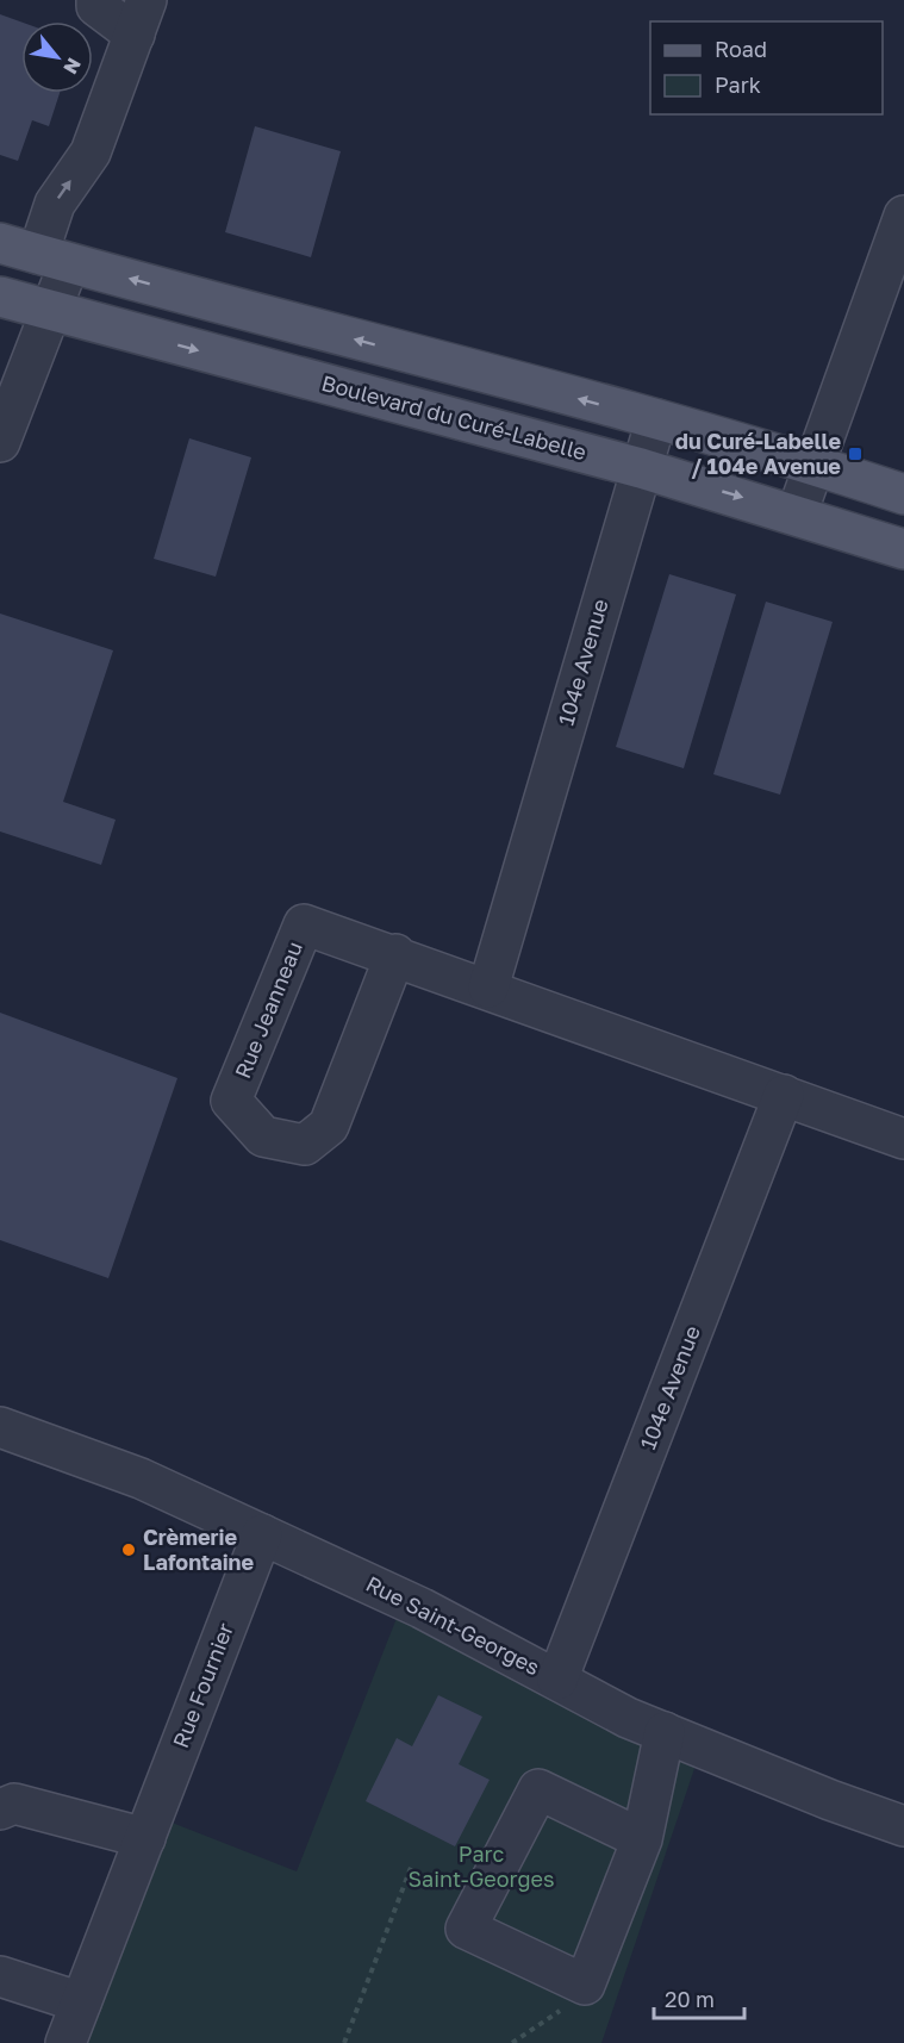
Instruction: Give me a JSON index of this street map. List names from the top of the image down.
{
  "streets": {
    "main road": ["Boulevard du Curé-Labelle"],
    "street": [
      "104e Avenue",
      "Rue Jeanneau",
      "Rue Saint-Georges",
      "Rue Fournier"
    ]
  },
  "crossings": [
    ["Boulevard du Curé-Labelle", "104e Avenue"],
    ["104e Avenue", "Rue Jeanneau"],
    ["104e Avenue", "Rue Saint-Georges"],
    ["Rue Saint-Georges", "Rue Fournier"]
  ],
  "parks": ["Parc Saint-Georges"],
  "places": {
    "transit": ["du Curé-Labelle / 104e Avenue"],
    "other": ["Crèmerie Lafontaine"]
  },
  "legend": ["Road", "Park"],
  "scale_bar": "20 m",
  "north": "bottom right"
}
